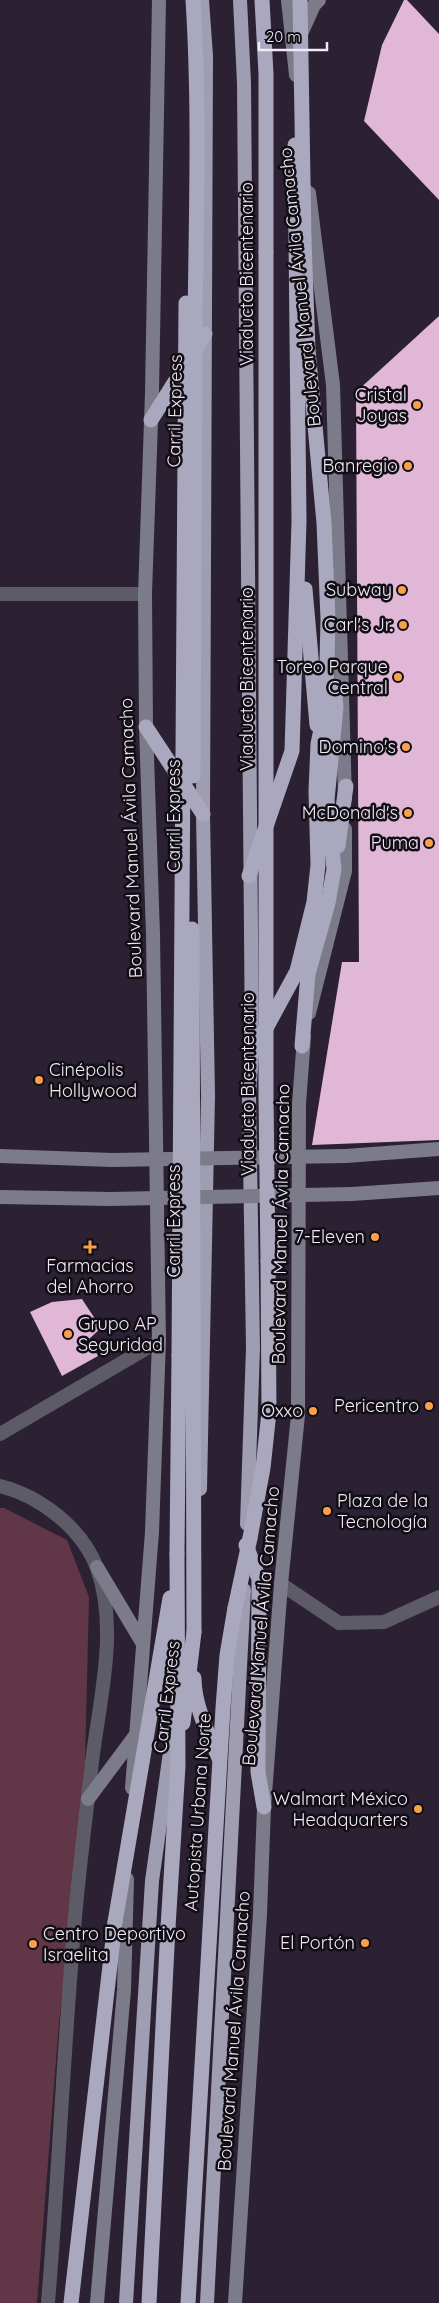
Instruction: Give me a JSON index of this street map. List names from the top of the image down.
{
  "streets": {
    "highway": [
      "Viaducto Bicentenario",
      "Boulevard Manuel Ávila Camacho",
      "Carril Express",
      "Autopista Urbana Norte"
    ]
  },
  "crossings": [
    ["Viaducto Bicentenario", "Autopista Urbana Norte"],
    ["Carril Express", "Autopista Urbana Norte"]
  ],
  "places": {
    "other": [
      "Cristal Joyas",
      "Banregio",
      "Subway",
      "Carl's Jr.",
      "Toreo Parque Central",
      "Domino's",
      "McDonald's",
      "Puma",
      "Cinépolis Hollywood",
      "7-Eleven",
      "Grupo AP Seguridad",
      "Pericentro",
      "Oxxo",
      "Plaza de la Tecnología",
      "Walmart México Headquarters",
      "El Portón",
      "Centro Deportivo Israelita"
    ],
    "health": ["Farmacias del Ahorro"]
  },
  "scale_bar": "20 m"
}
